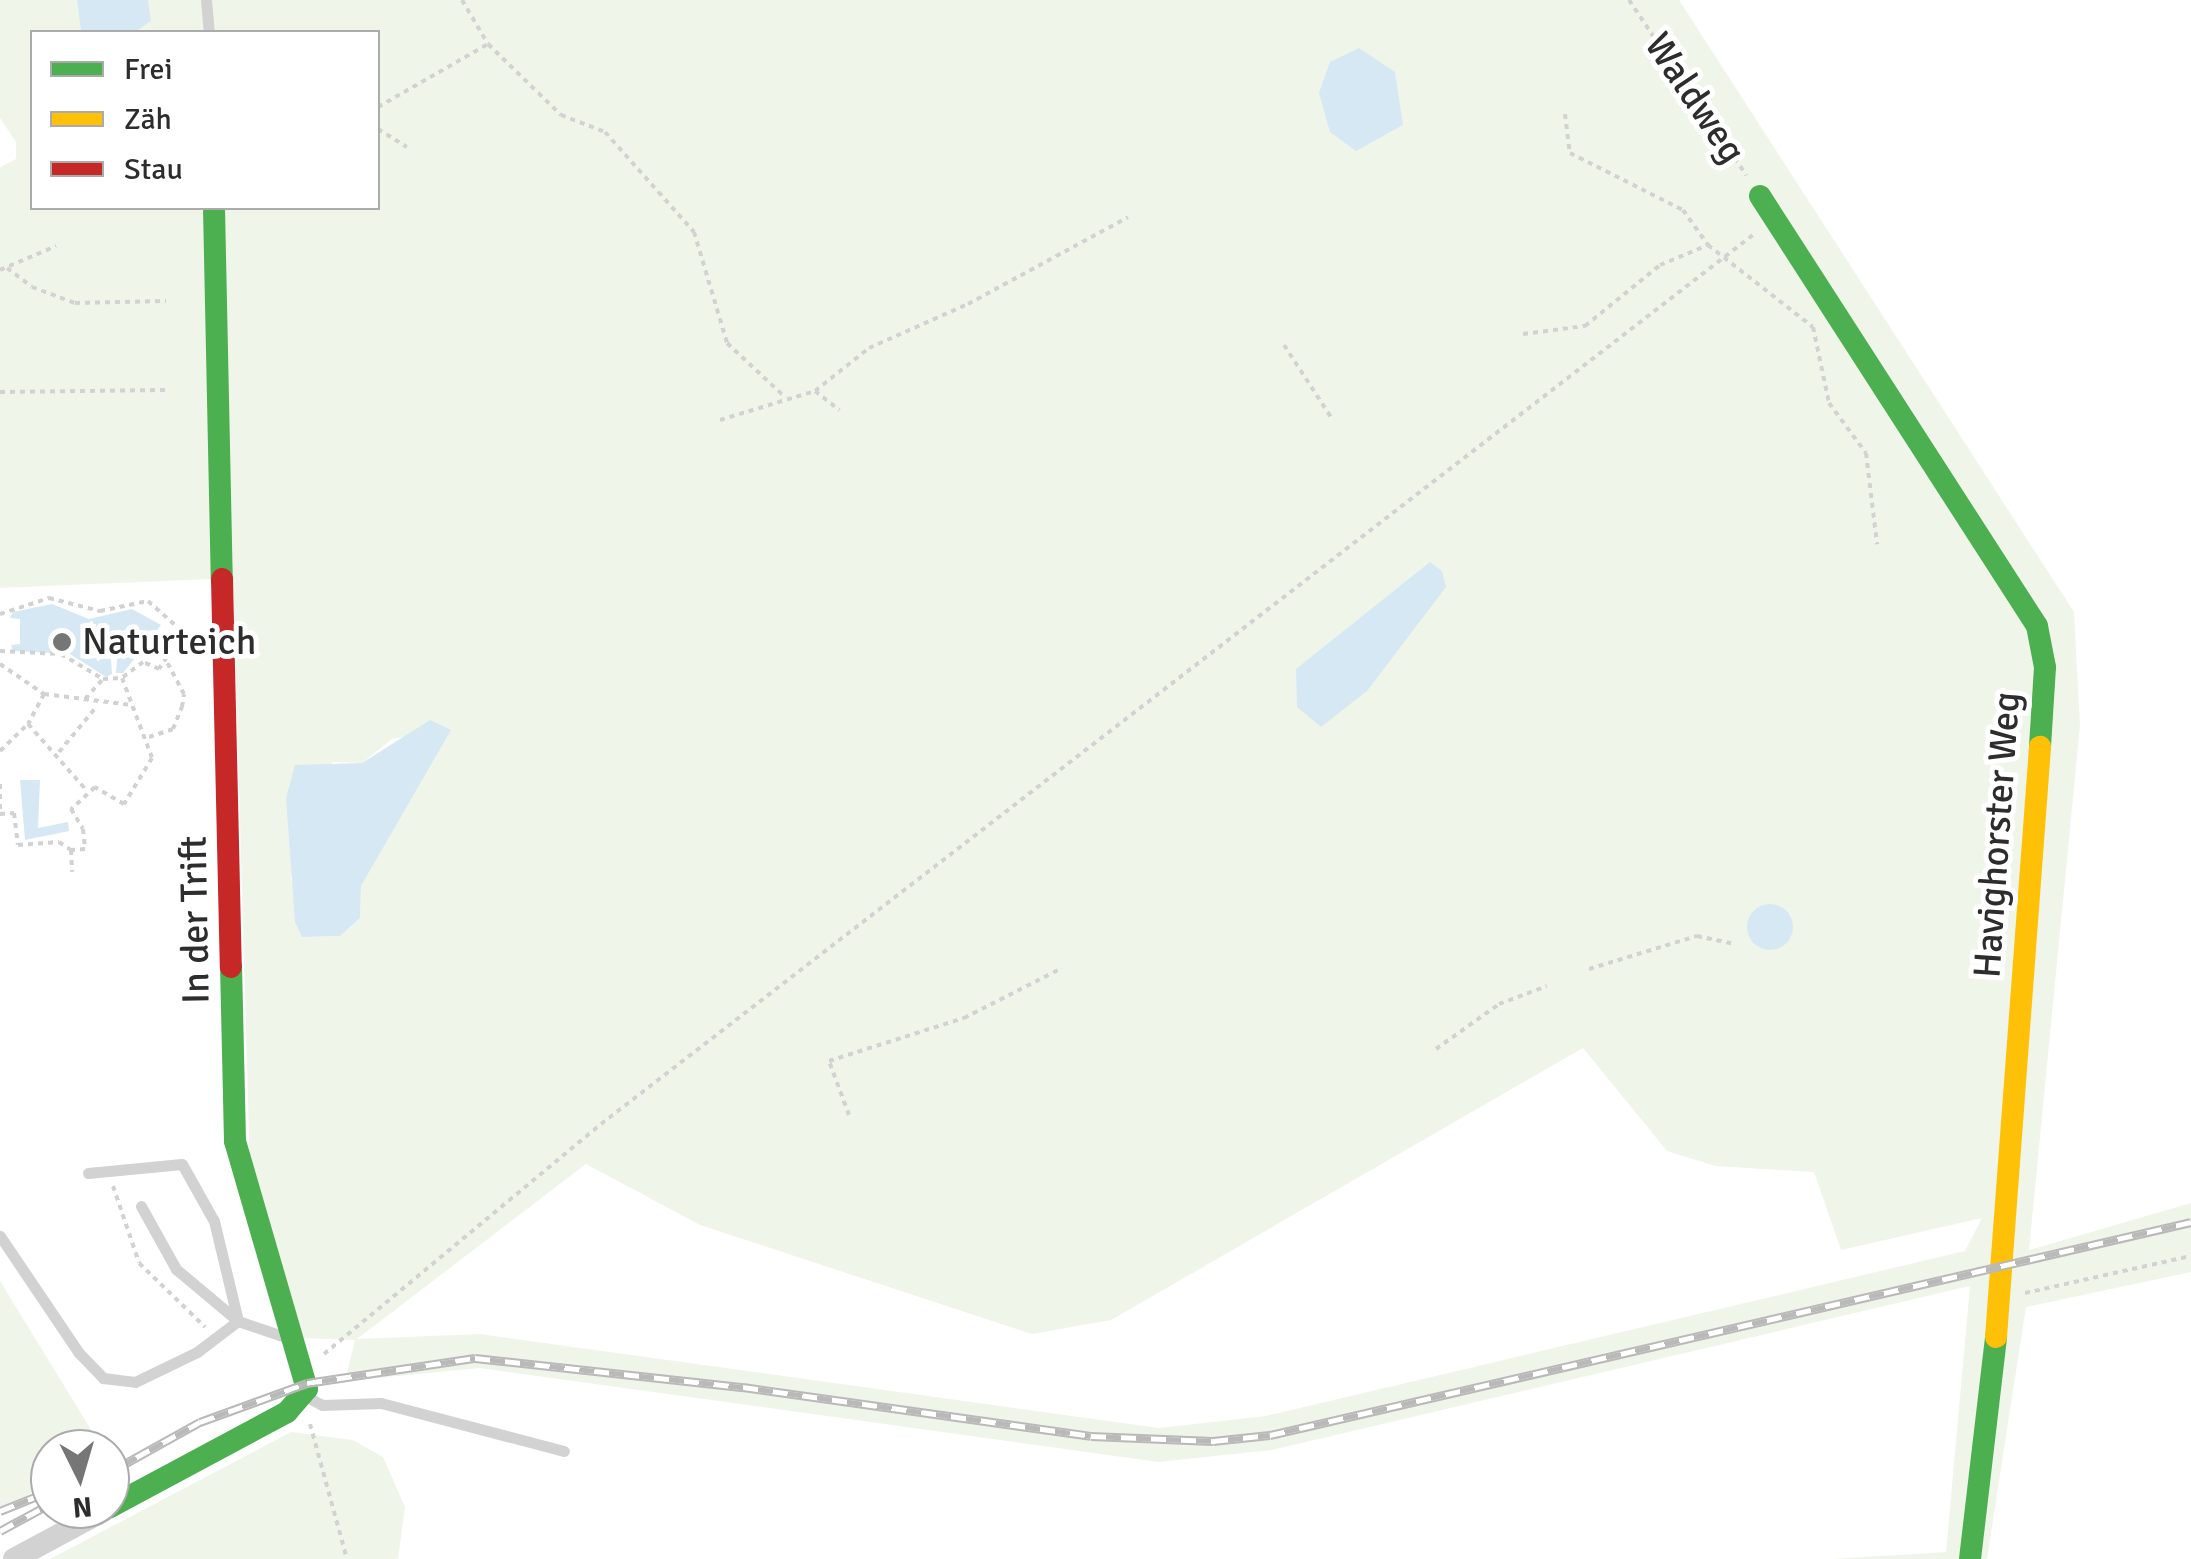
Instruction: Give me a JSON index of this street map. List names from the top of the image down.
{
  "streets": {
    "street": ["Havighorster Weg", "In der Trift"],
    "path": ["Waldweg"]
  },
  "crossings": [
    ["Waldweg", "Havighorster Weg"]
  ],
  "places": ["Naturteich"],
  "legend": ["Frei", "Zäh", "Stau"],
  "north": "bottom"
}
